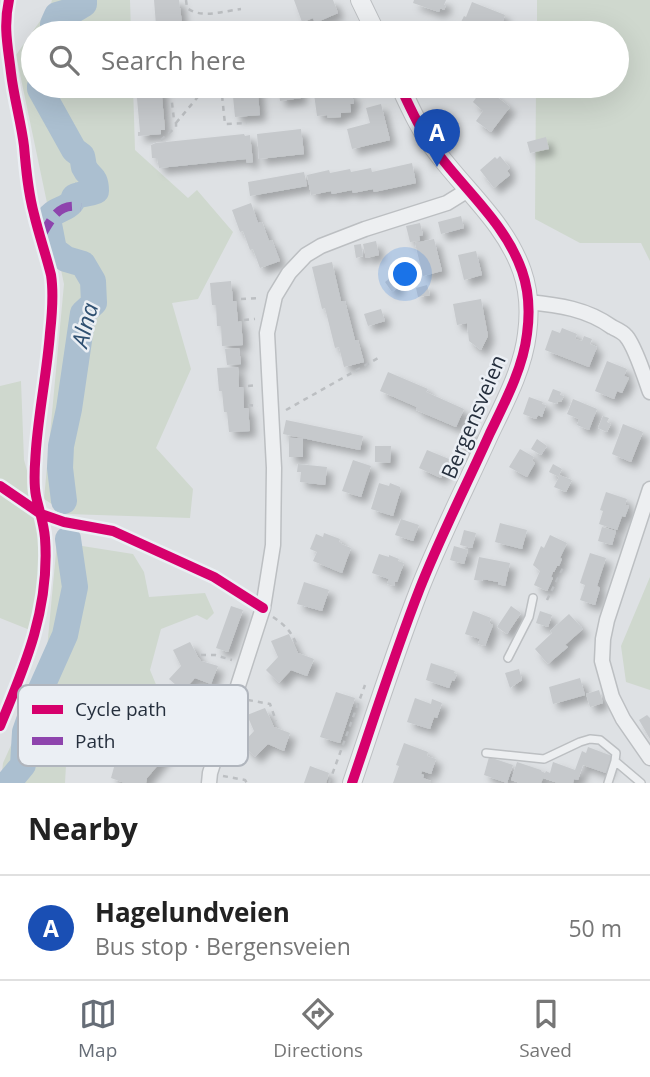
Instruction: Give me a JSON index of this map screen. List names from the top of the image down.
{
  "streets": {
    "street": ["Bergensveien"]
  },
  "water": ["Alna"],
  "legend": ["Cycle path", "Path"],
  "page": {
    "search": "Search here",
    "pins": "A",
    "heading": "Nearby",
    "list": [
      {
        "mark": "A",
        "name": "Hagelundveien",
        "note": "Bus stop · Bergensveien",
        "value": "50 m"
      }
    ],
    "nav": ["Map", "Directions", "Saved"]
  }
}
